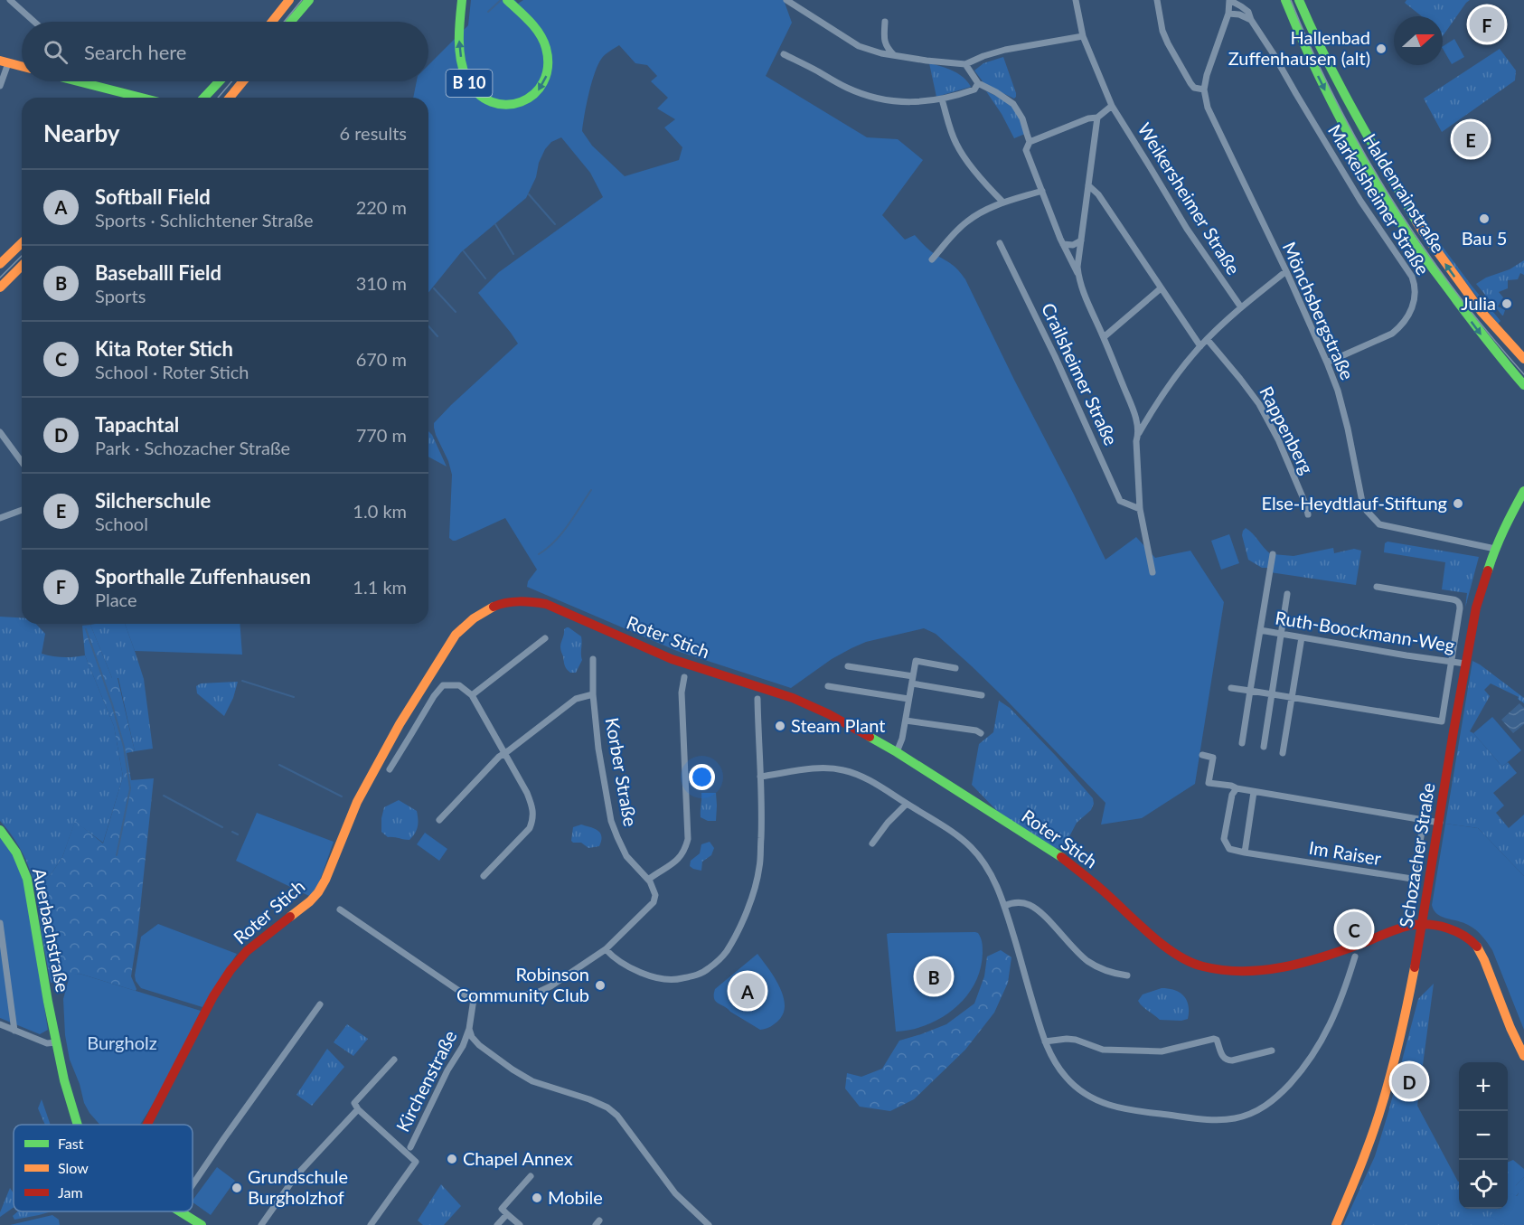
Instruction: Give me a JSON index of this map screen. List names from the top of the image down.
{
  "streets": {
    "main road": [
      "B 10",
      "Haldenrainstraße",
      "Roter Stich",
      "Schozacher Straße",
      "Auerbachstraße"
    ],
    "street": [
      "Weikersheimer Straße",
      "Markelsheimer Straße",
      "Mönchsbergstraße",
      "Crailsheimer Straße",
      "Rappenberg",
      "Ruth-Boockmann-Weg",
      "Korber Straße",
      "Im Raiser",
      "Kirchenstraße"
    ]
  },
  "crossings": [
    ["Markelsheimer Straße", "Mönchsbergstraße"],
    ["Mönchsbergstraße", "Schozacher Straße"],
    ["Ruth-Boockmann-Weg", "Schozacher Straße"],
    ["Roter Stich", "Schozacher Straße"]
  ],
  "parks": ["Burgholz"],
  "places": [
    "Hallenbad Zuffenhausen (alt)",
    "Bau 5",
    "Julia",
    "Else-Heydtlauf-Stiftung",
    "Steam Plant",
    "Robinson Community Club",
    "Chapel Annex",
    "Grundschule Burgholzhof",
    "Mobile"
  ],
  "legend": ["Fast", "Slow", "Jam"],
  "north": "right",
  "page": {
    "pins": [
      "F",
      "E",
      "C",
      "B",
      "A",
      "D"
    ],
    "search": "Search here",
    "heading": ["Nearby", "6 results"],
    "list": [
      {
        "mark": "A",
        "name": "Softball Field",
        "note": "Sports · Schlichtener Straße",
        "value": "220 m"
      },
      {
        "mark": "B",
        "name": "Baseballl Field",
        "note": "Sports",
        "value": "310 m"
      },
      {
        "mark": "C",
        "name": "Kita Roter Stich",
        "note": "School · Roter Stich",
        "value": "670 m"
      },
      {
        "mark": "D",
        "name": "Tapachtal",
        "note": "Park · Schozacher Straße",
        "value": "770 m"
      },
      {
        "mark": "E",
        "name": "Silcherschule",
        "note": "School",
        "value": "1.0 km"
      },
      {
        "mark": "F",
        "name": "Sporthalle Zuffenhausen",
        "note": "Place",
        "value": "1.1 km"
      }
    ],
    "map_buttons": ["+", "−"]
  }
}
